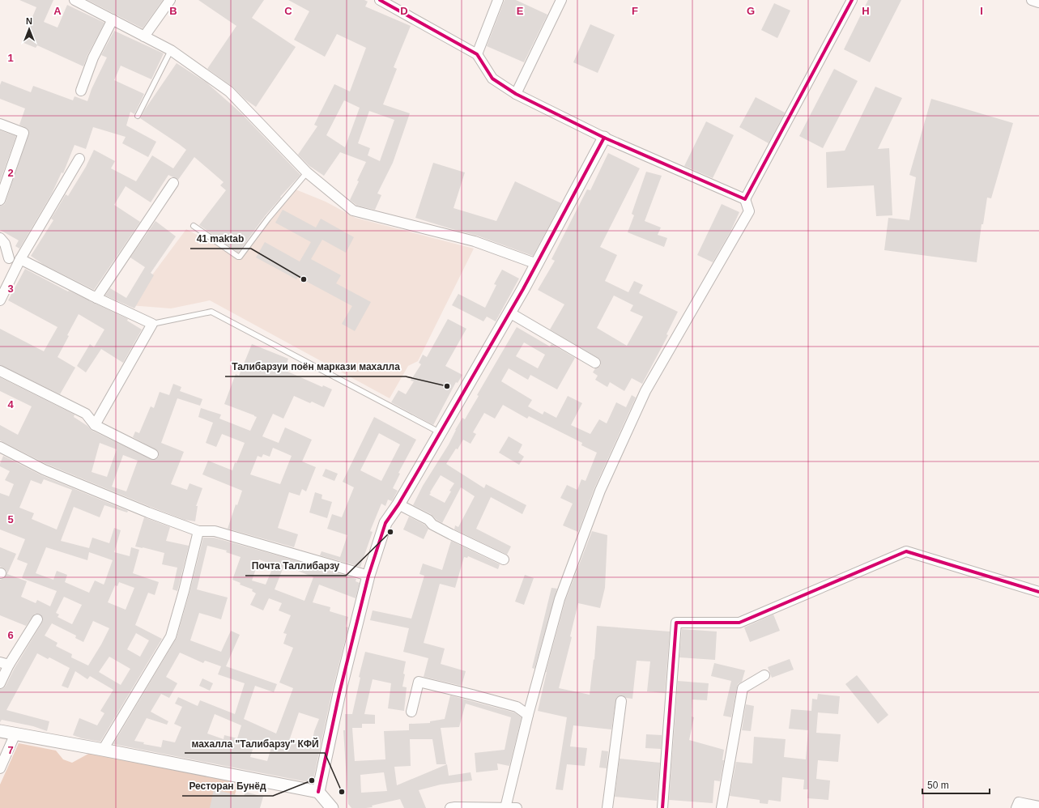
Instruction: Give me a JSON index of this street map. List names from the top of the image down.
{
  "places": [
    "41 maktab",
    "Талибарзуи поён маркази махалла",
    "Почта Таллибарзу",
    "Ресторан Бунёд",
    "махалла \"Талибарзу\" КФЙ"
  ],
  "scale_bar": "50 m",
  "north": "top",
  "grid": {
    "columns": [
      "A",
      "B",
      "C",
      "D",
      "E",
      "F",
      "G",
      "H",
      "I"
    ],
    "rows": [
      "1",
      "2",
      "3",
      "4",
      "5",
      "6",
      "7"
    ]
  }
}
